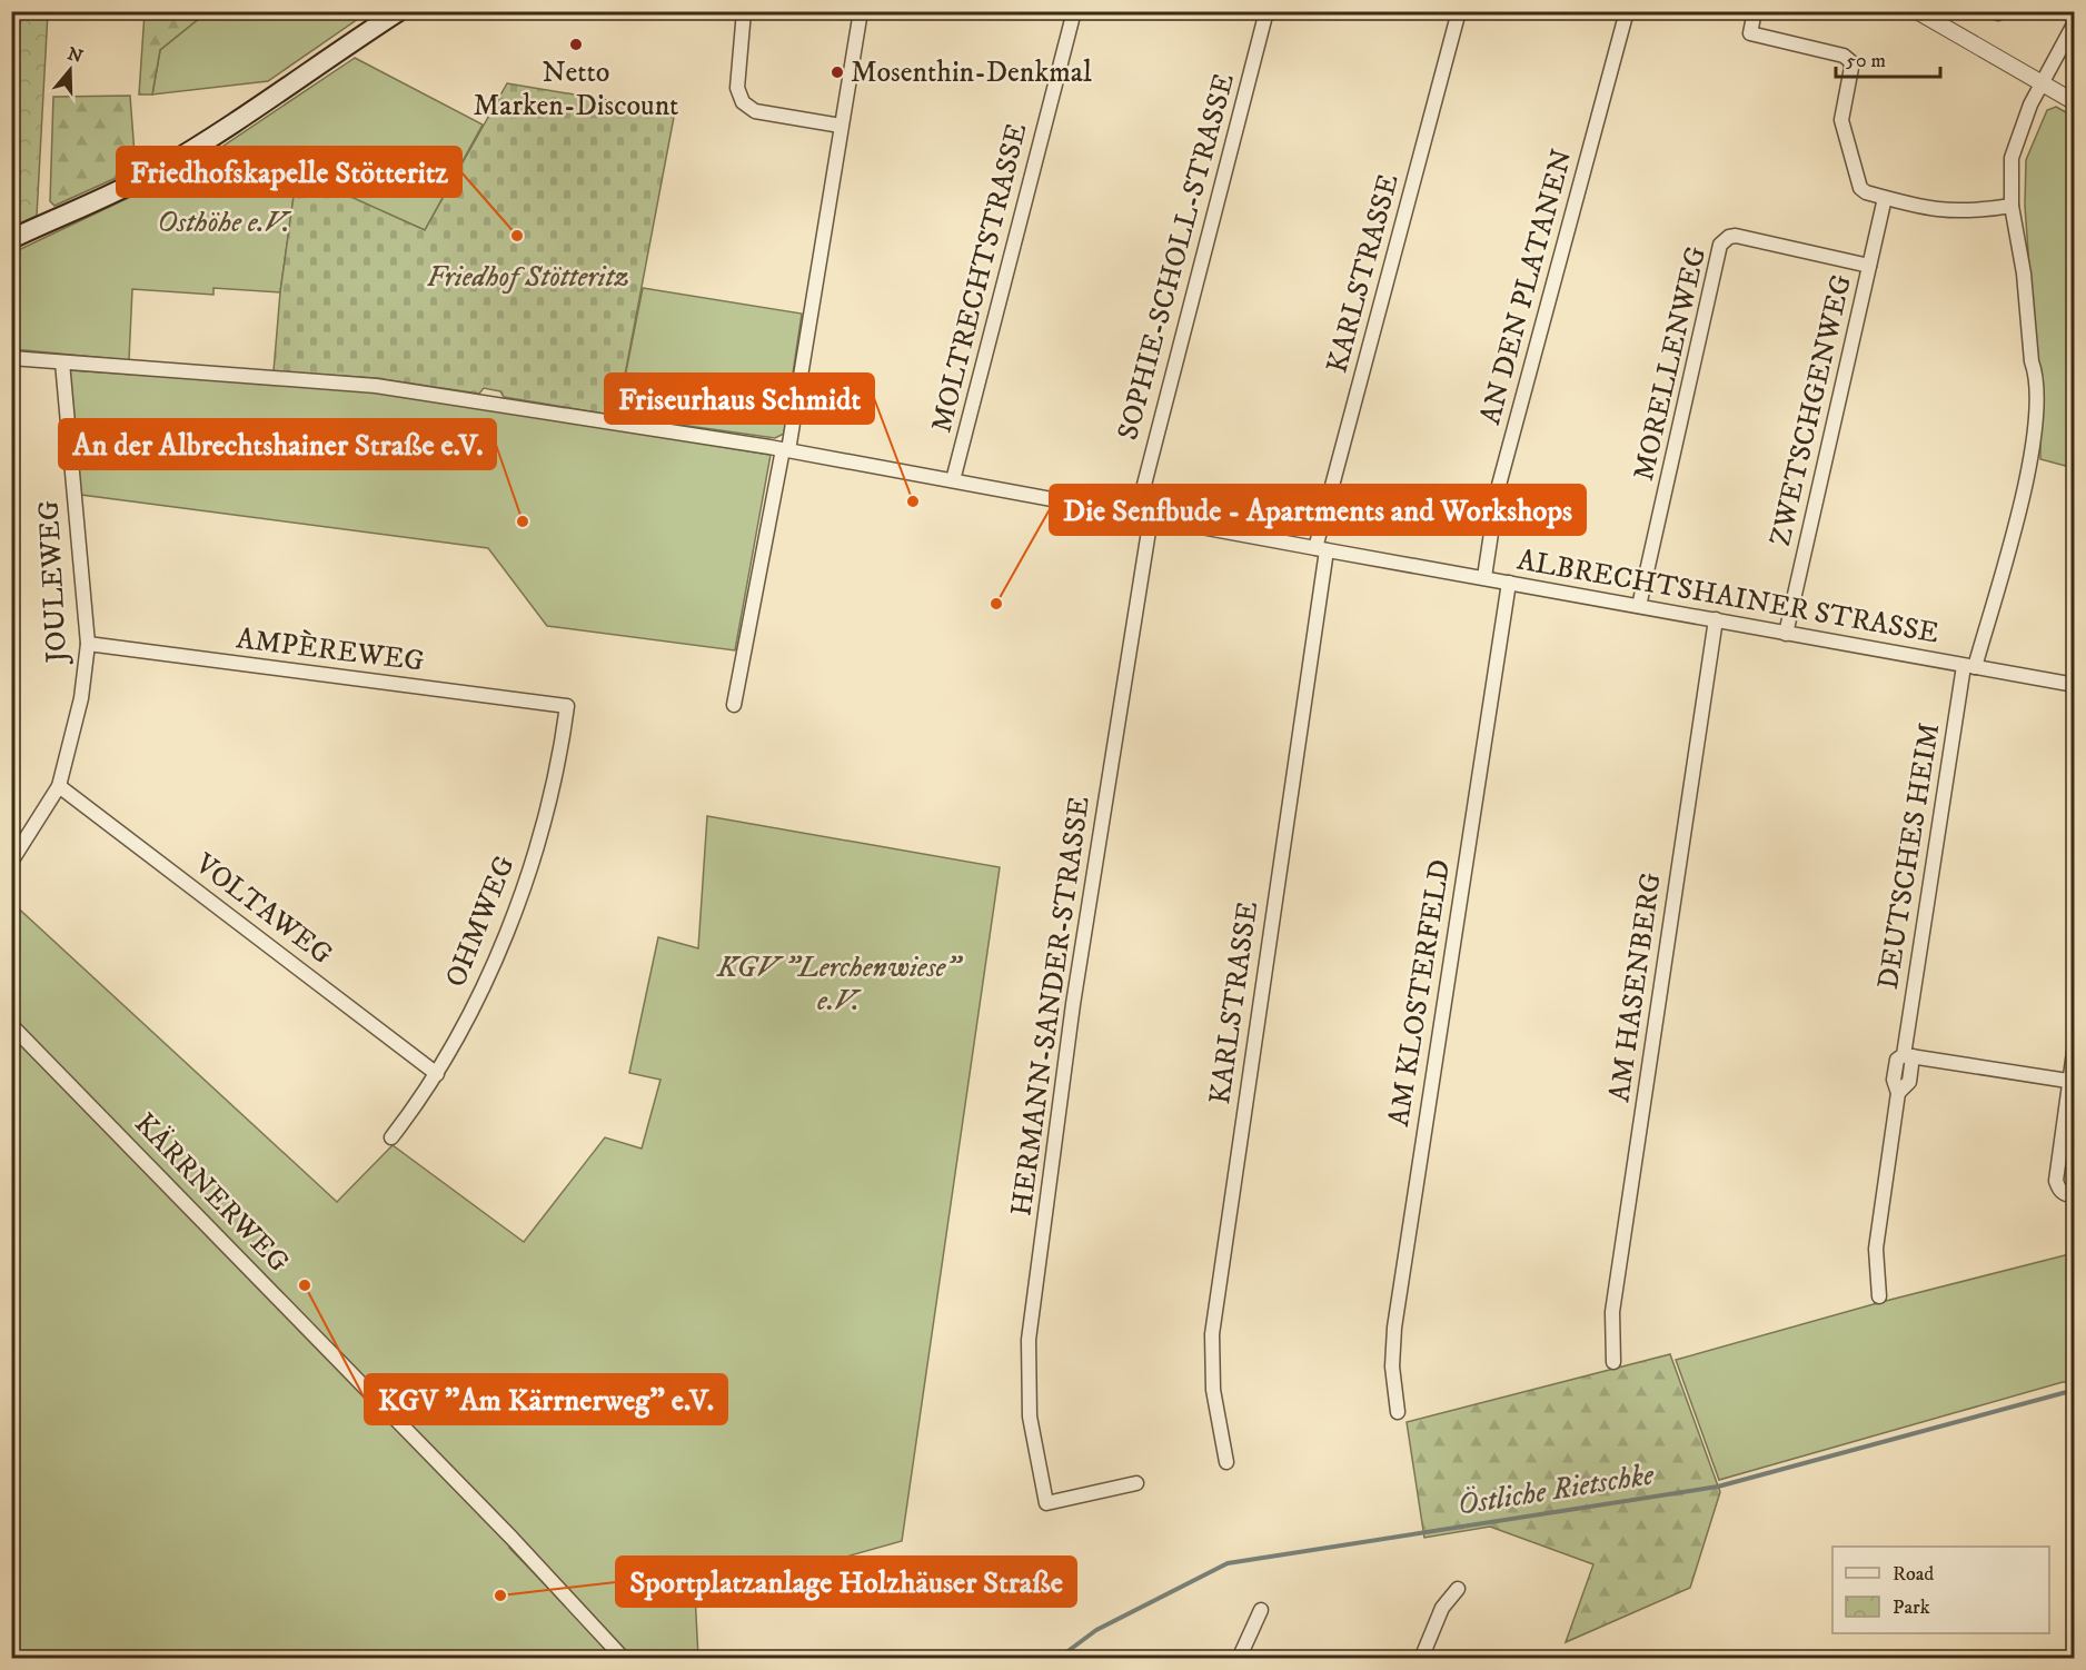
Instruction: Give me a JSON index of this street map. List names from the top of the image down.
{
  "streets": {
    "street": [
      "SOPHIE-SCHOLL-STRASSE",
      "KARLSTRASSE",
      "MOLTRECHTSTRASSE",
      "AN DEN PLATANEN",
      "MORELLENWEG",
      "ZWETSCHGENWEG",
      "JOULEWEG",
      "ALBRECHTSHAINER STRASSE",
      "AMPÈREWEG",
      "DEUTSCHES HEIM",
      "VOLTAWEG",
      "OHMWEG",
      "AM HASENBERG",
      "AM KLOSTERFELD",
      "HERMANN-SANDER-STRASSE",
      "KÄRRNERWEG"
    ]
  },
  "crossings": [
    ["SOPHIE-SCHOLL-STRASSE", "ALBRECHTSHAINER STRASSE"],
    ["KARLSTRASSE", "ALBRECHTSHAINER STRASSE"],
    ["MOLTRECHTSTRASSE", "ALBRECHTSHAINER STRASSE"],
    ["AN DEN PLATANEN", "ALBRECHTSHAINER STRASSE"],
    ["MORELLENWEG", "ZWETSCHGENWEG"],
    ["MORELLENWEG", "ALBRECHTSHAINER STRASSE"],
    ["ZWETSCHGENWEG", "ALBRECHTSHAINER STRASSE"],
    ["JOULEWEG", "ALBRECHTSHAINER STRASSE"],
    ["JOULEWEG", "AMPÈREWEG"],
    ["JOULEWEG", "VOLTAWEG"],
    ["ALBRECHTSHAINER STRASSE", "DEUTSCHES HEIM"],
    ["ALBRECHTSHAINER STRASSE", "AM HASENBERG"],
    ["ALBRECHTSHAINER STRASSE", "AM KLOSTERFELD"],
    ["ALBRECHTSHAINER STRASSE", "HERMANN-SANDER-STRASSE"],
    ["AMPÈREWEG", "OHMWEG"],
    ["VOLTAWEG", "OHMWEG"]
  ],
  "water": ["Östliche Rietschke"],
  "parks": ["Osthöhe e.V.", "Friedhof Stötteritz", "KGV \"Lerchenwiese\" e.V."],
  "places": [
    "Netto Marken-Discount",
    "Mosenthin-Denkmal",
    "Friedhofskapelle Stötteritz",
    "Friseurhaus Schmidt",
    "An der Albrechtshainer Straße e.V.",
    "Die Senfbude - Apartments and Workshops",
    "KGV \"Am Kärrnerweg\" e.V.",
    "Sportplatzanlage Holzhäuser Straße"
  ],
  "legend": ["Road", "Park"],
  "scale_bar": "50 m",
  "north": "top"
}
